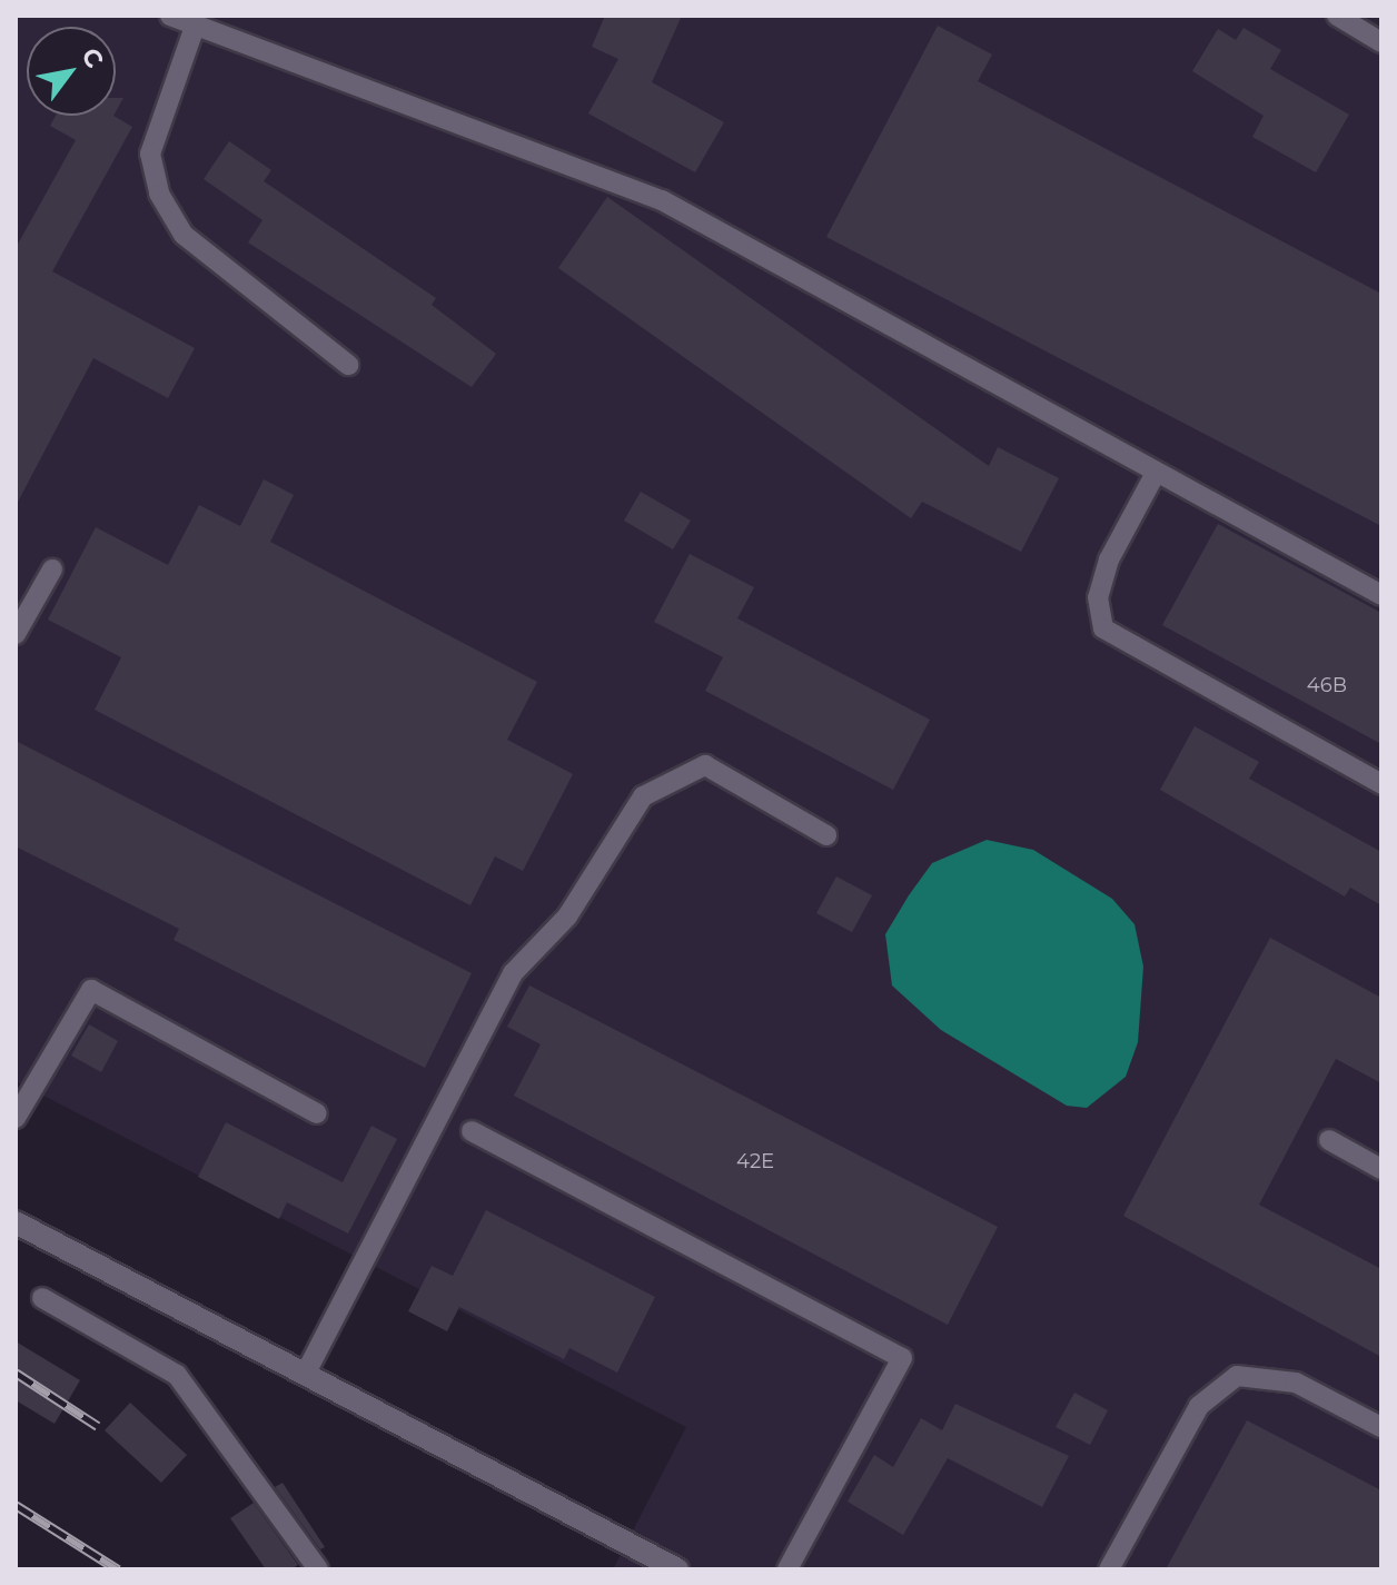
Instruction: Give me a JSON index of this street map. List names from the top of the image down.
{
  "house_numbers": ["46В", "42Е"],
  "north": "top right"
}
